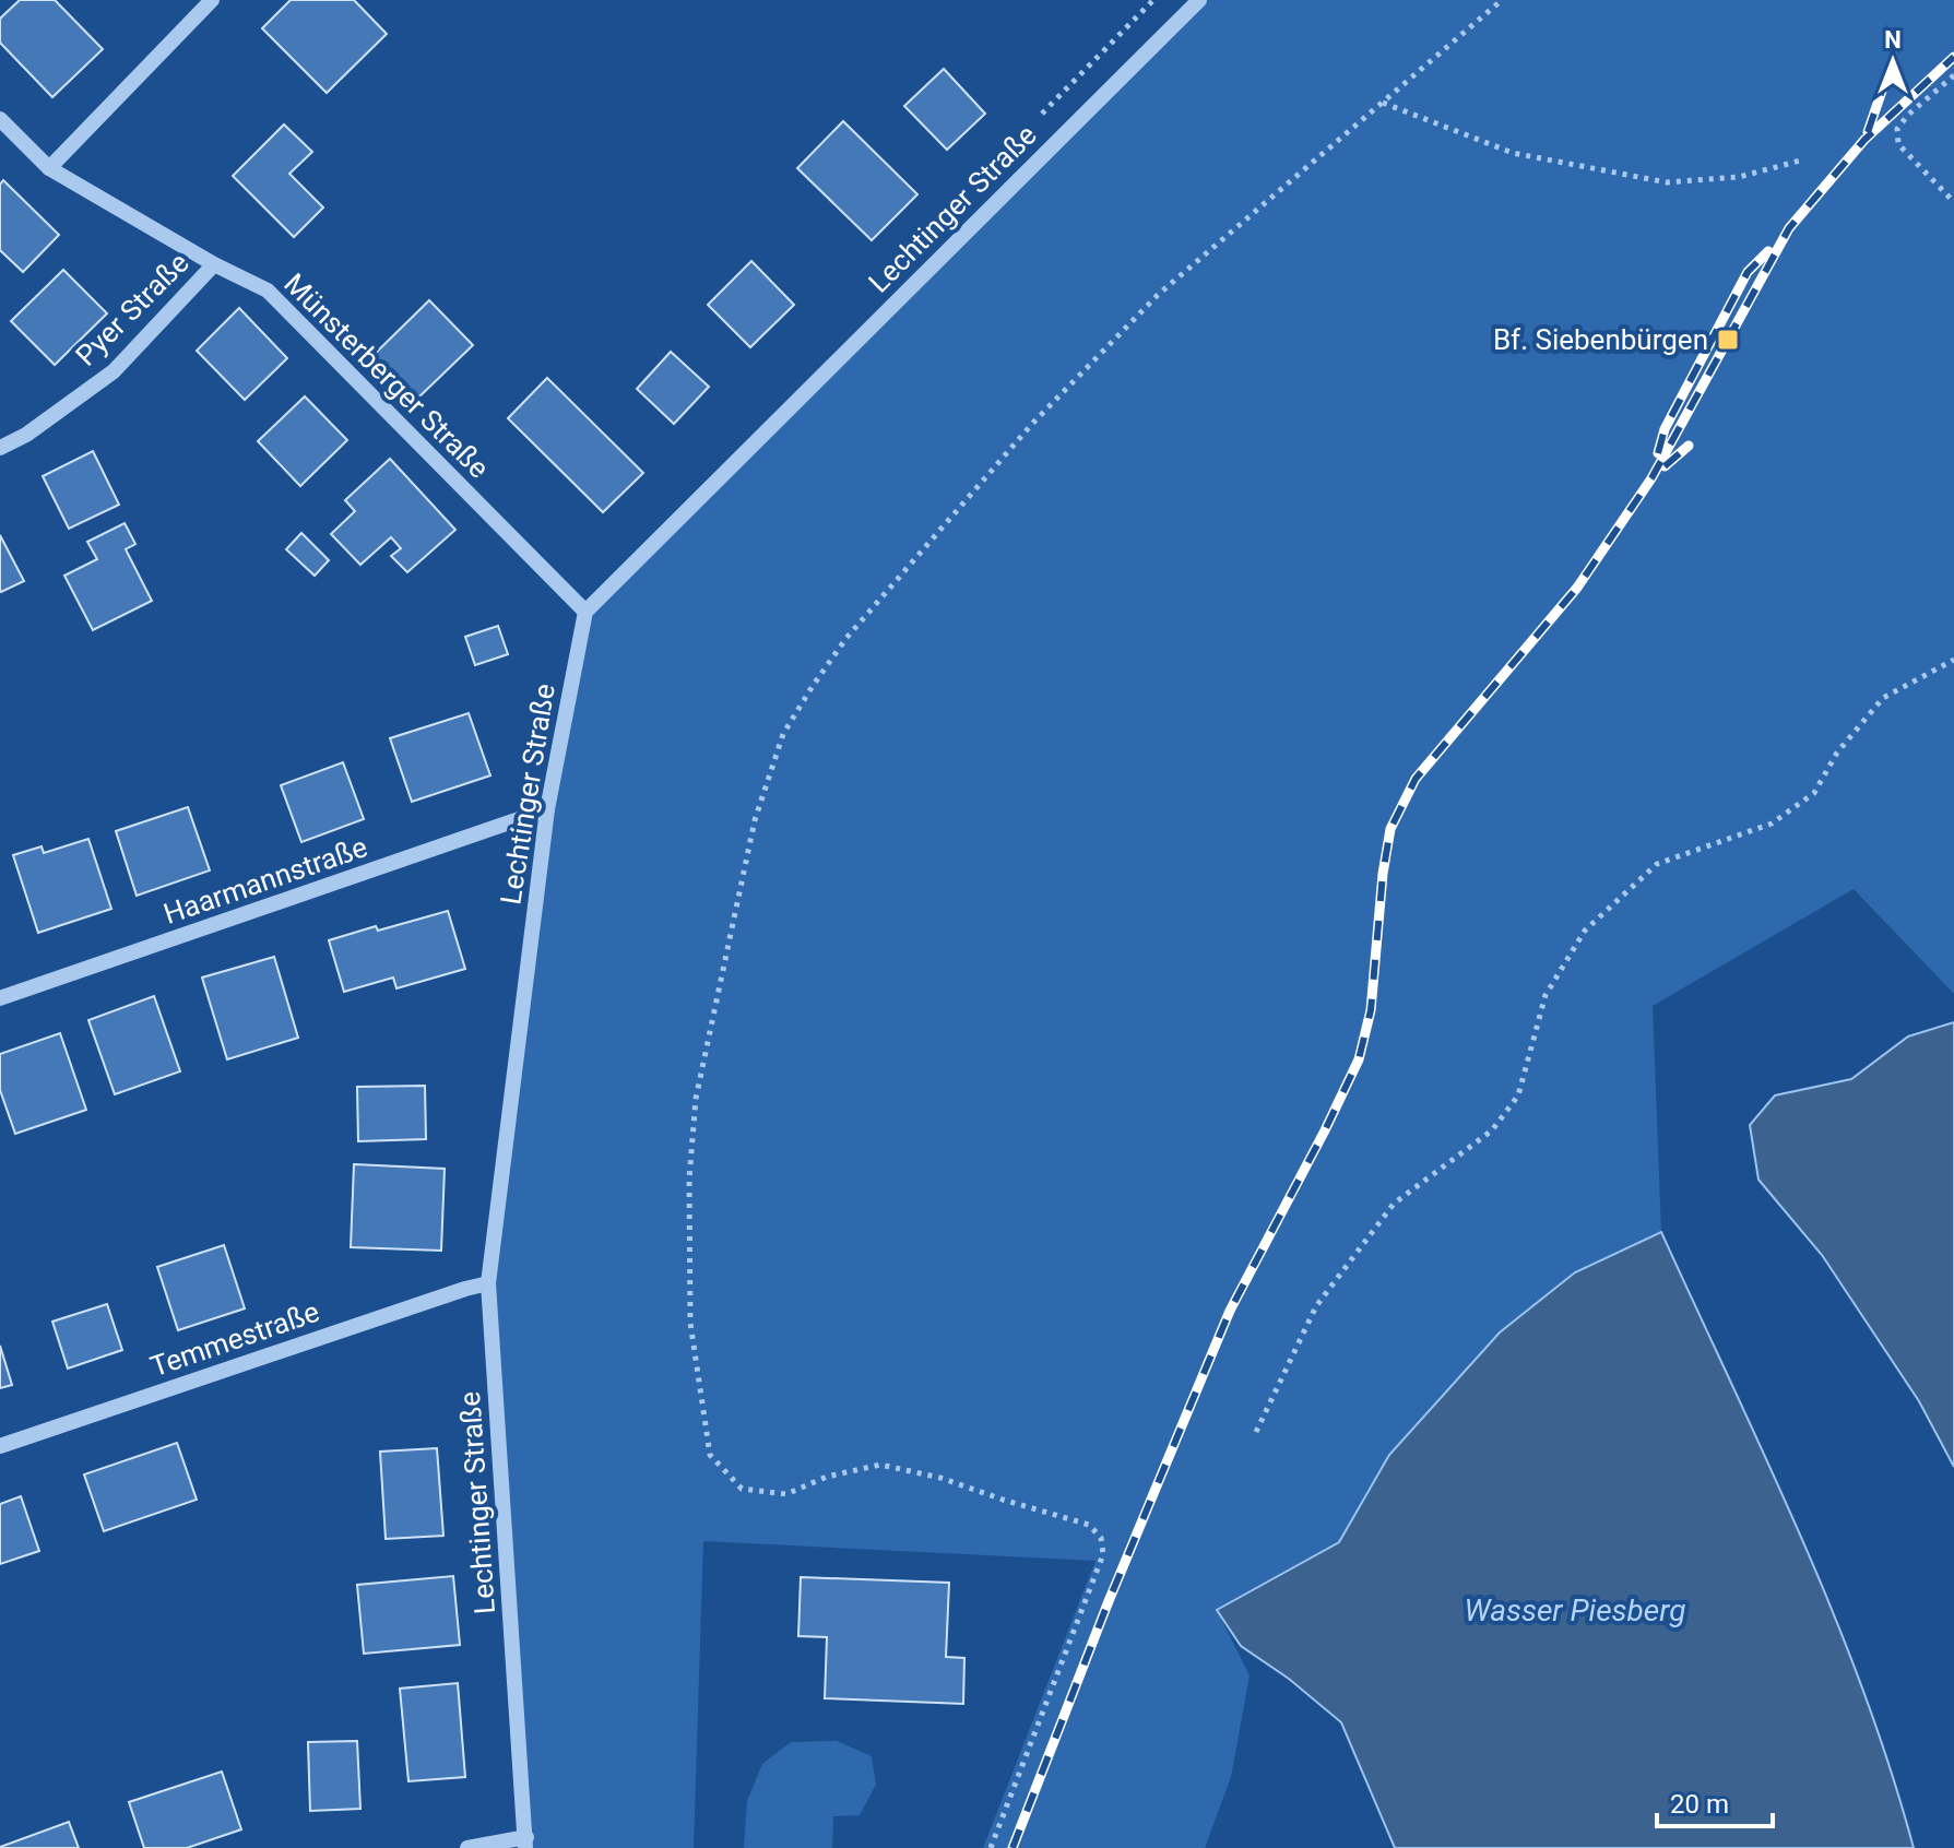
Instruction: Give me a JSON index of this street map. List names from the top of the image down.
{
  "streets": {
    "street": [
      "Lechtinger Straße",
      "Pyer Straße",
      "Münsterberger Straße",
      "Haarmannstraße",
      "Temmestraße"
    ]
  },
  "crossings": [
    ["Lechtinger Straße", "Münsterberger Straße"],
    ["Lechtinger Straße", "Haarmannstraße"],
    ["Lechtinger Straße", "Temmestraße"],
    ["Pyer Straße", "Münsterberger Straße"]
  ],
  "water": ["Wasser Piesberg"],
  "places": {
    "transit": ["Bf. Siebenbürgen"]
  },
  "scale_bar": "20 m",
  "north": "top"
}
